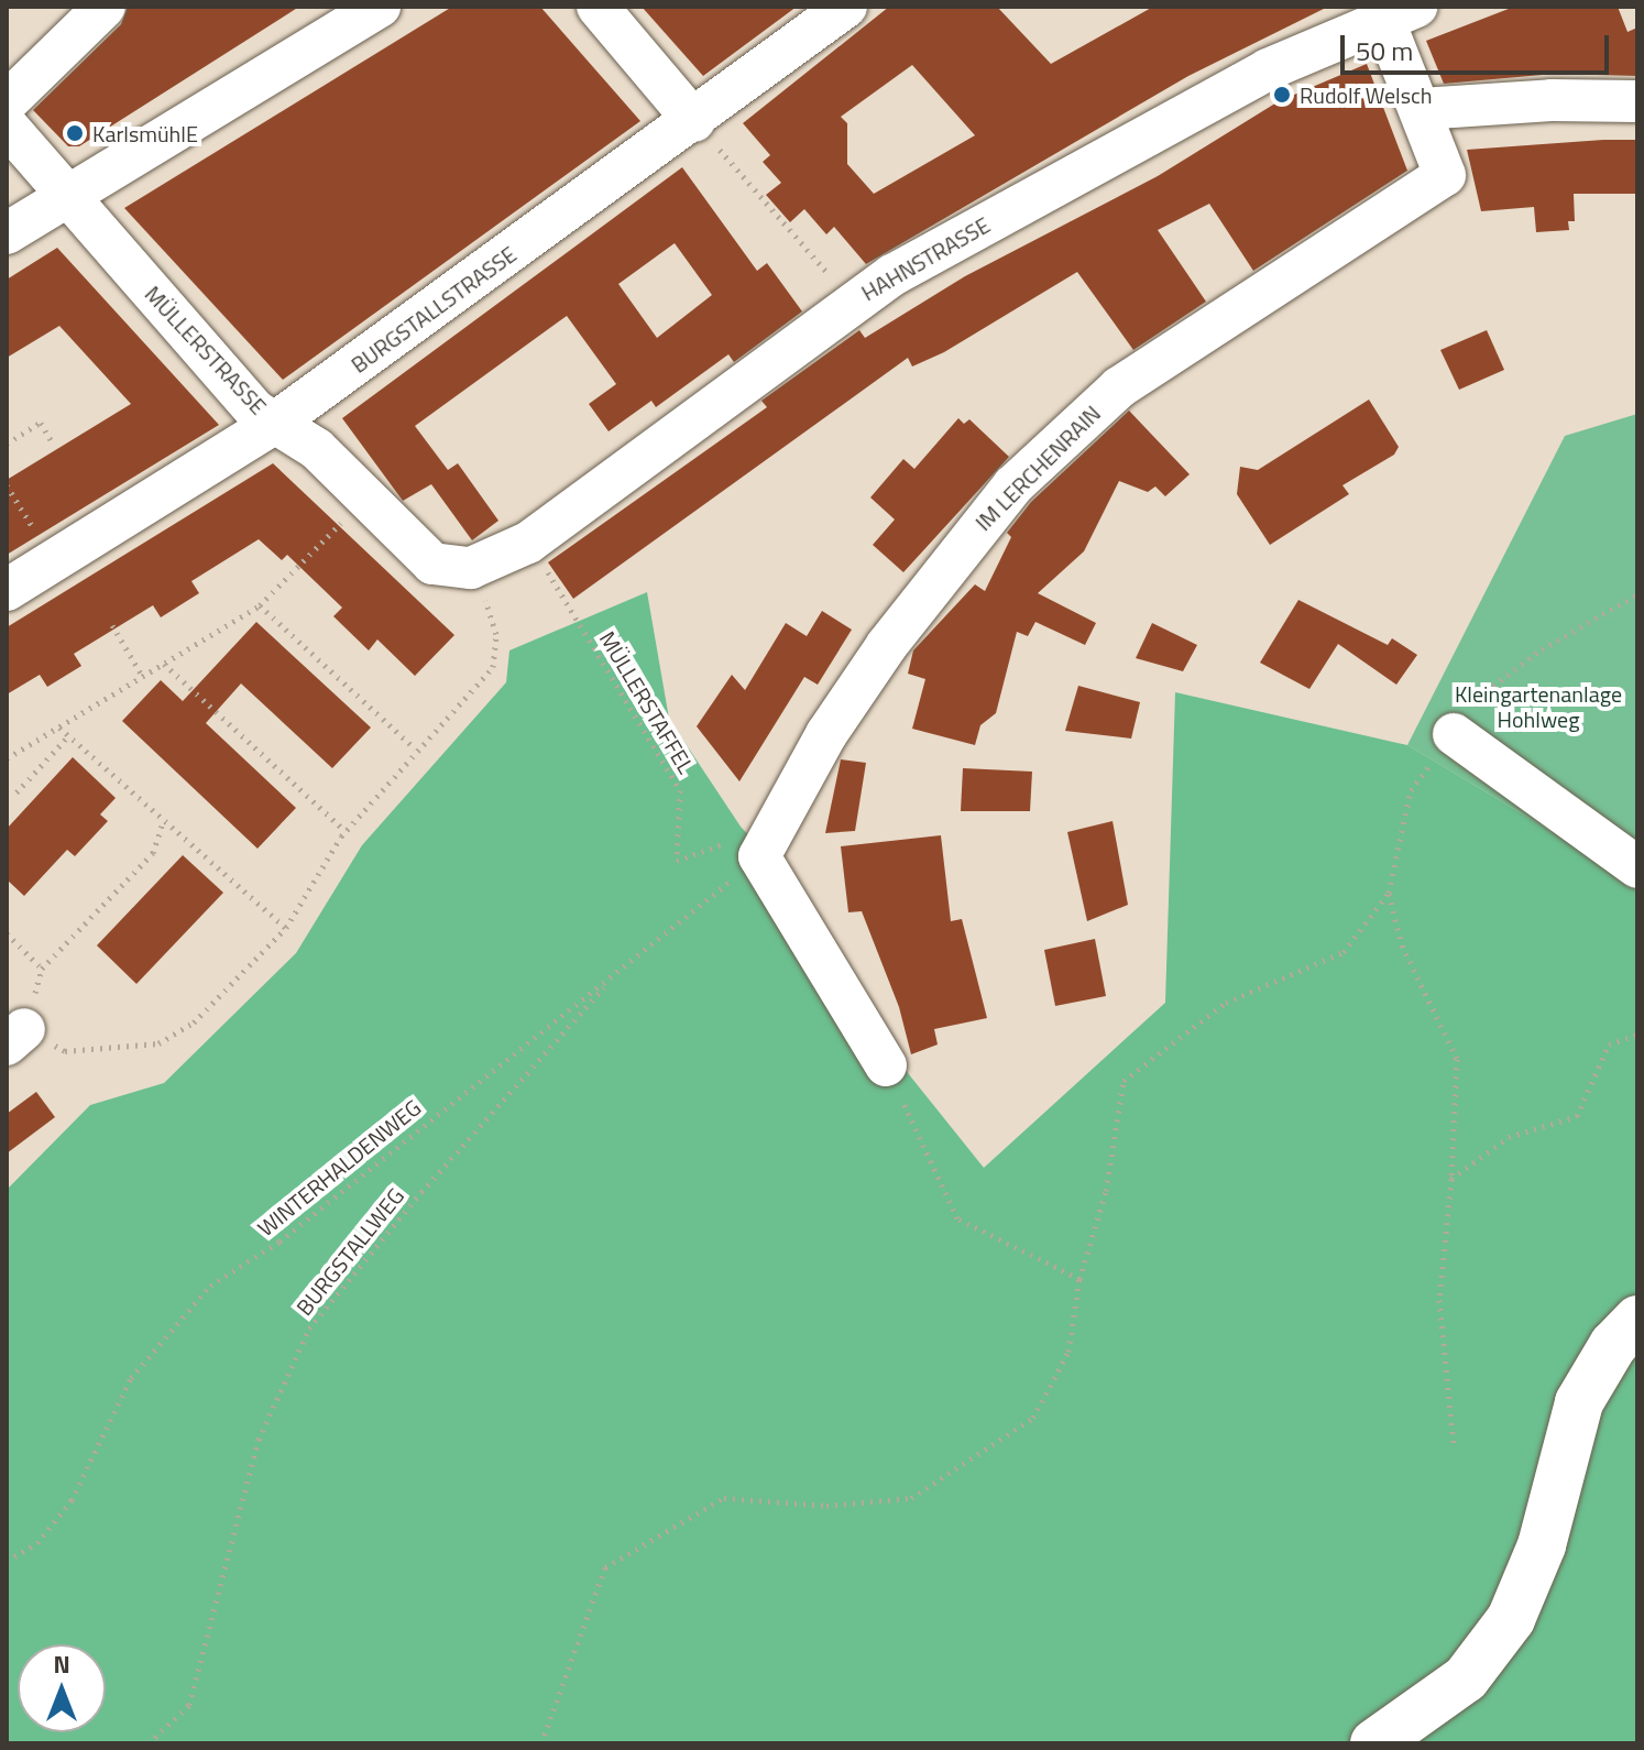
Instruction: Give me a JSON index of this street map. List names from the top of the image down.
{
  "streets": {
    "street": [
      "HAHNSTRASSE",
      "BURGSTALLSTRASSE",
      "MÜLLERSTRASSE",
      "IM LERCHENRAIN"
    ],
    "path": ["MÜLLERSTAFFEL", "WINTERHALDENWEG", "BURGSTALLWEG"]
  },
  "crossings": [
    ["HAHNSTRASSE", "MÜLLERSTRASSE"],
    ["HAHNSTRASSE", "IM LERCHENRAIN"],
    ["HAHNSTRASSE", "MÜLLERSTAFFEL"],
    ["BURGSTALLSTRASSE", "MÜLLERSTRASSE"],
    ["IM LERCHENRAIN", "MÜLLERSTAFFEL"],
    ["IM LERCHENRAIN", "WINTERHALDENWEG"],
    ["MÜLLERSTAFFEL", "WINTERHALDENWEG"],
    ["WINTERHALDENWEG", "BURGSTALLWEG"]
  ],
  "parks": ["Kleingartenanlage Hohlweg"],
  "places": ["Rudolf Welsch", "KarlsmühlE"],
  "scale_bar": "50 m",
  "north": "top"
}
